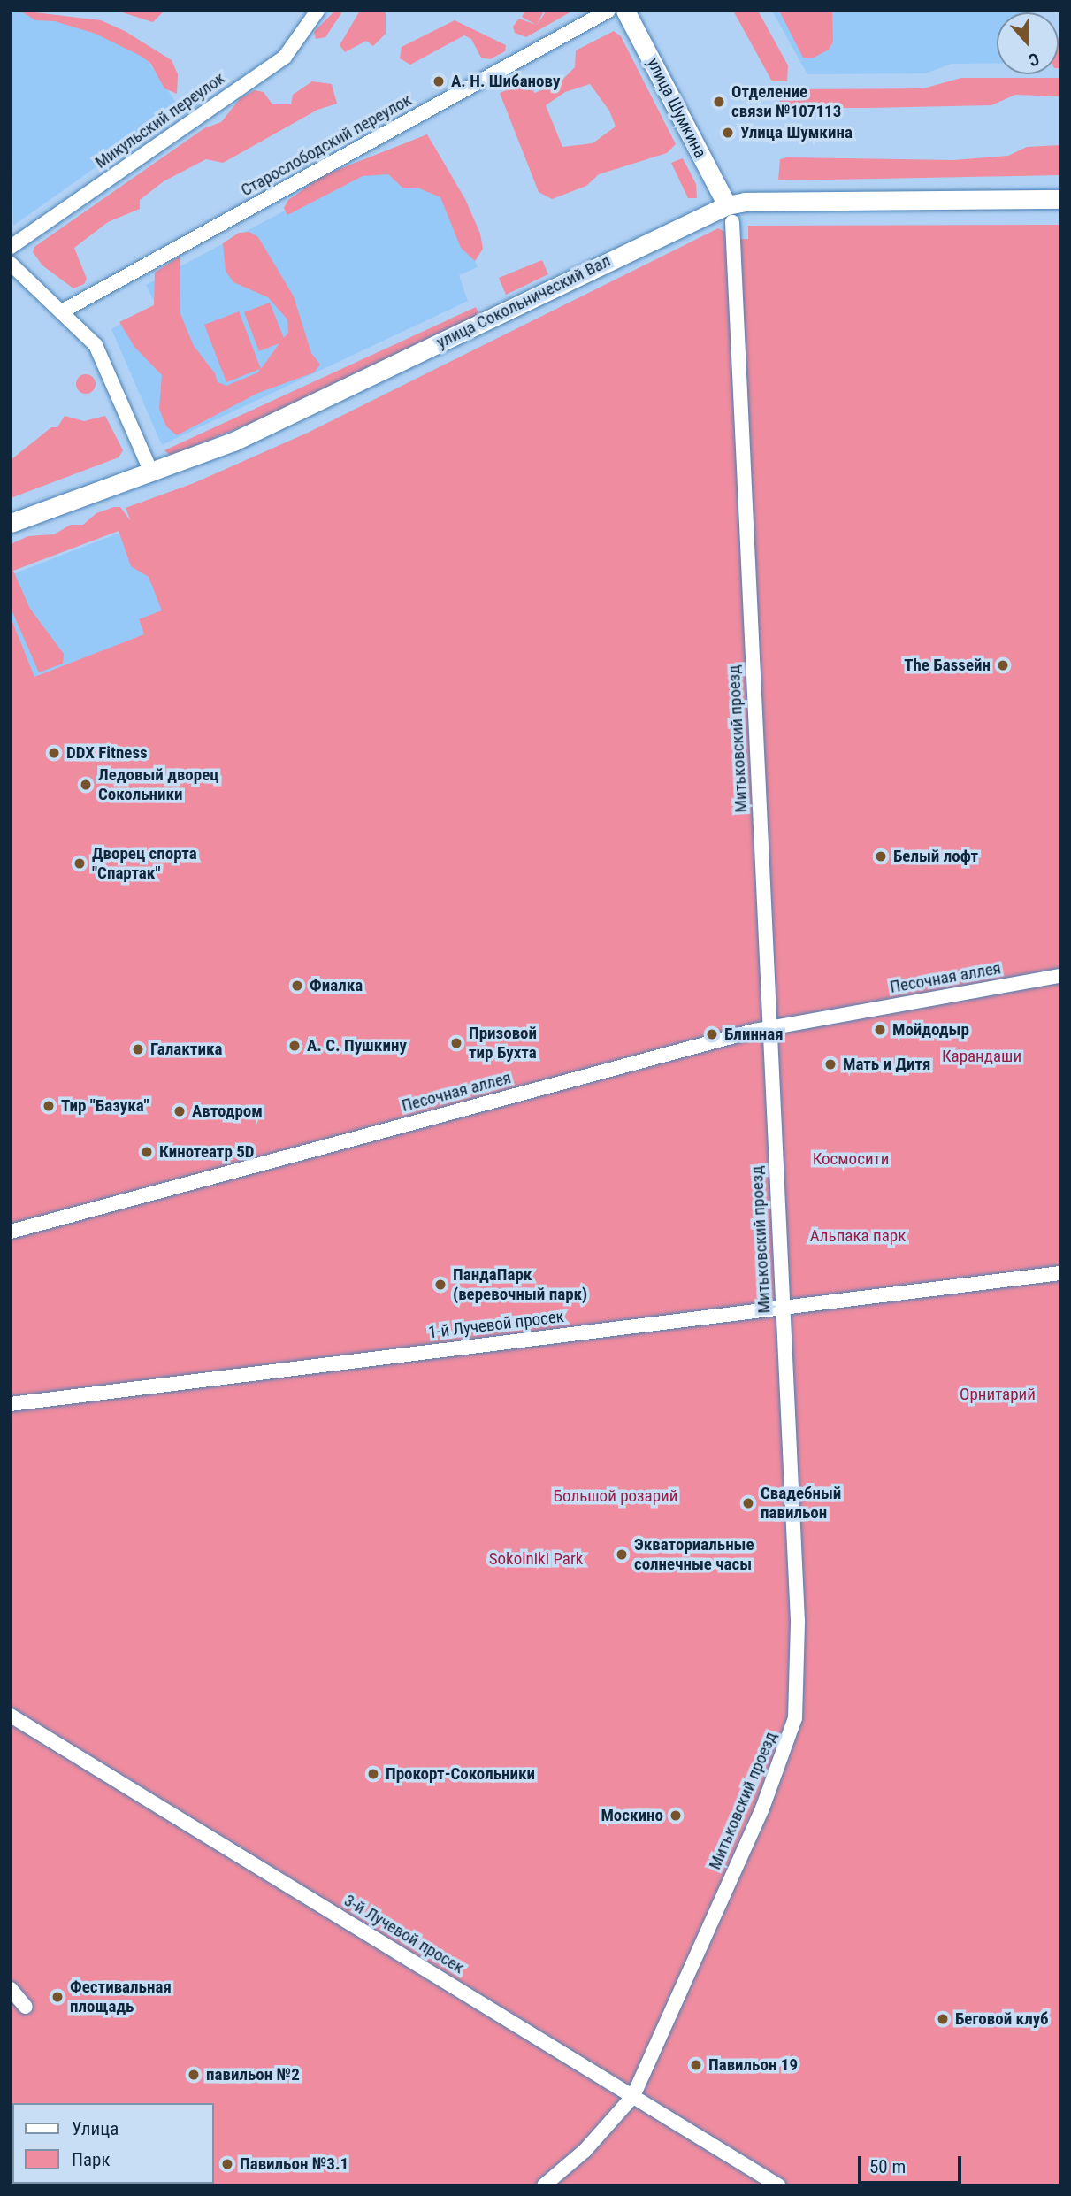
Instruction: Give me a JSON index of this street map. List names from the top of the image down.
{
  "streets": {
    "main road": ["улица Шумкина", "улица Сокольнический Вал"],
    "street": [
      "Микульский переулок",
      "Старослободский переулок",
      "Митьковский проезд",
      "Песочная аллея",
      "1-й Лучевой просек",
      "3-й Лучевой просек"
    ]
  },
  "crossings": [
    ["улица Шумкина", "улица Сокольнический Вал"],
    ["улица Шумкина", "Митьковский проезд"],
    ["улица Сокольнический Вал", "Митьковский проезд"],
    ["Митьковский проезд", "Песочная аллея"],
    ["Митьковский проезд", "1-й Лучевой просек"],
    ["Митьковский проезд", "3-й Лучевой просек"]
  ],
  "parks": [
    "Карандаши",
    "Космосити",
    "Альпака парк",
    "Орнитарий",
    "Большой розарий",
    "Sokolniki Park"
  ],
  "places": [
    "А. Н. Шибанову",
    "Отделение связи №107113",
    "Улица Шумкина",
    "The Баssейн",
    "DDX Fitness",
    "Ледовый дворец Сокольники",
    "Белый лофт",
    "Дворец спорта \"Спартак\"",
    "Фиалка",
    "Мойдодыр",
    "Блинная",
    "Призовой тир Бухта",
    "А. С. Пушкину",
    "Галактика",
    "Мать и Дитя",
    "Тир \"Базука\"",
    "Автодром",
    "Кинотеатр 5D",
    "ПандаПарк (веревочный парк)",
    "Свадебный павильон",
    "Экваториальные солнечные часы",
    "Прокорт-Сокольники",
    "Москино",
    "Фестивальная площадь",
    "Беговой клуб",
    "Павильон 19",
    "павильон №2",
    "Павильон №3.1"
  ],
  "legend": ["Улица", "Парк"],
  "scale_bar": "50 m",
  "north": "bottom"
}
